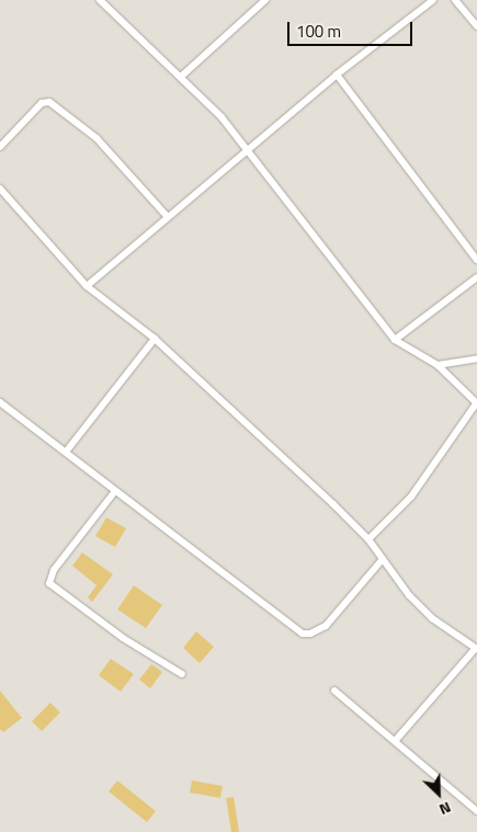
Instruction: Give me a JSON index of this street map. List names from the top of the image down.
{
  "scale_bar": "100 m",
  "north": "bottom right"
}
